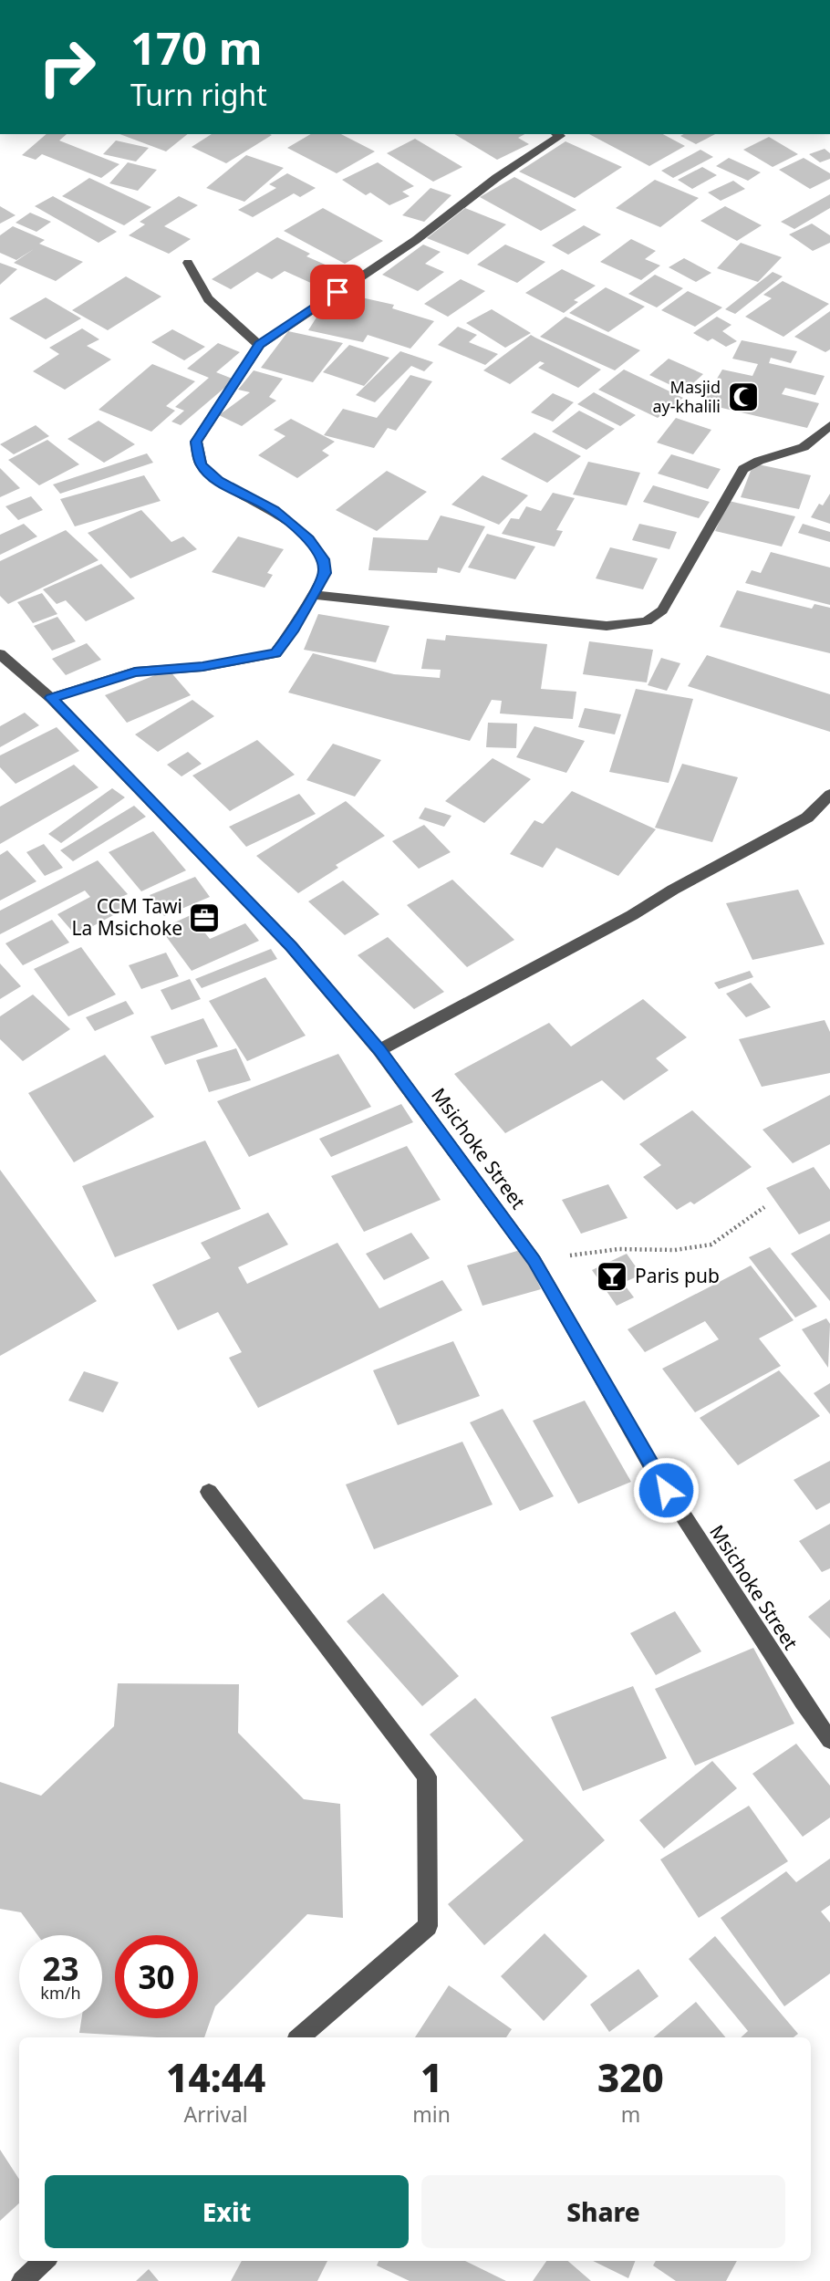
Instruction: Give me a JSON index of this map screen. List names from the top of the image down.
{
  "streets": {
    "street": ["Msichoke Street"]
  },
  "places": {
    "mosque": ["Masjid ay-khalili"],
    "office": ["CCM Tawi La Msichoke"],
    "bar": ["Paris pub"]
  },
  "page": {
    "turn": ["170 m", "Turn right"],
    "speed": "23 km/h",
    "limit": "30",
    "eta": [
      "14:44",
      "Arrival",
      "1",
      "min",
      "320",
      "m"
    ],
    "buttons": ["Exit", "Share"]
  }
}
